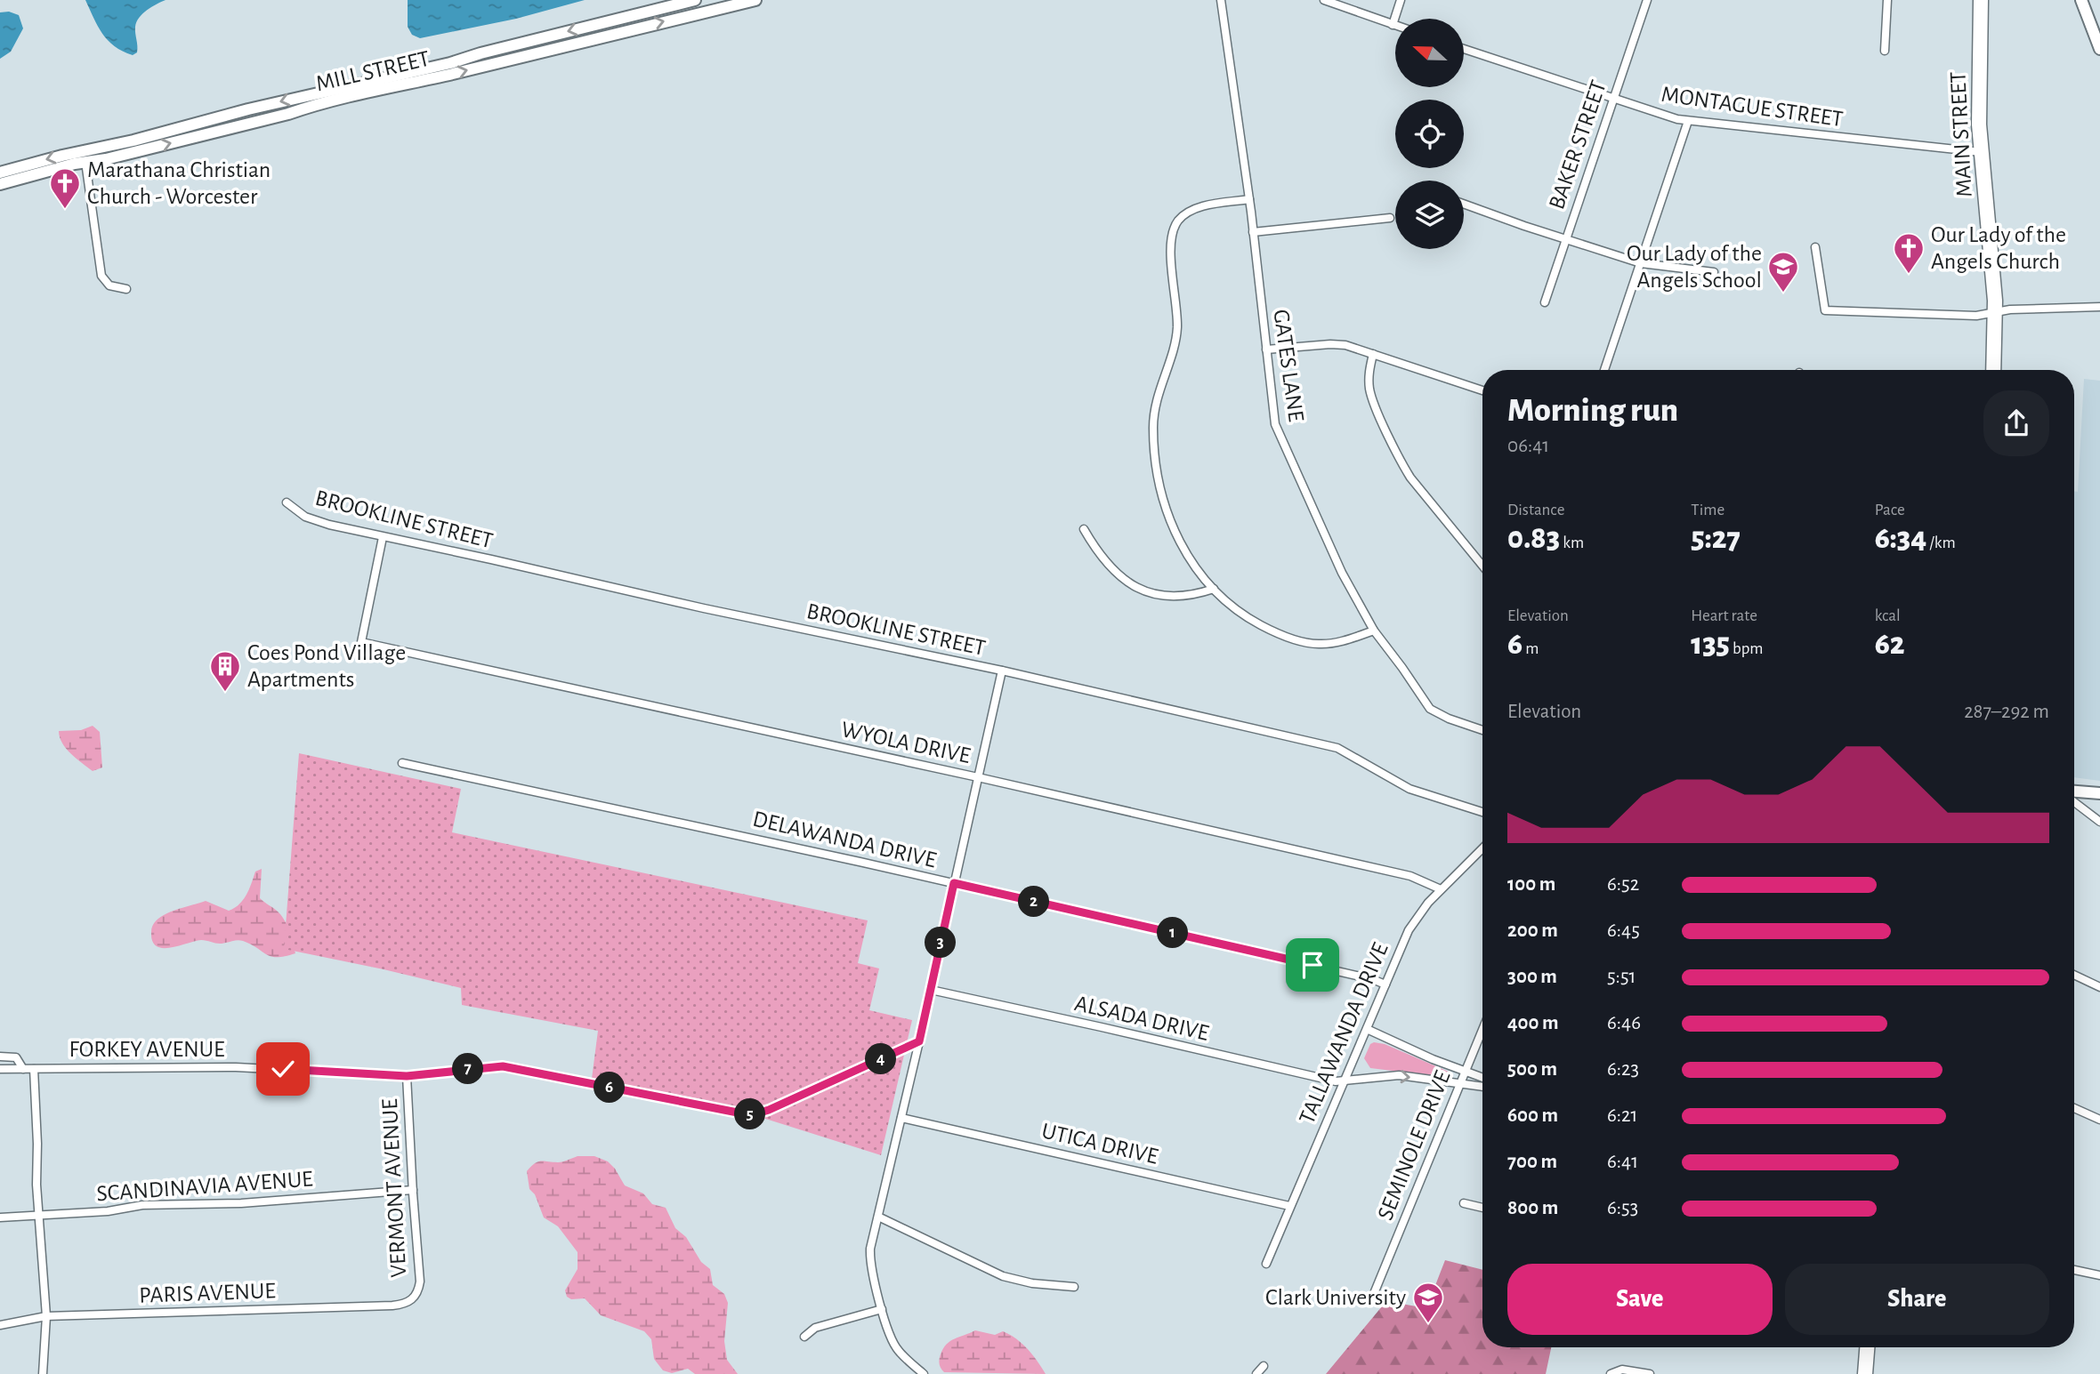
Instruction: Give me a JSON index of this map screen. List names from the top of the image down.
{
  "streets": {
    "highway": ["MAIN STREET"],
    "main road": ["MILL STREET"],
    "street": [
      "MONTAGUE STREET",
      "BAKER STREET",
      "GATES LANE",
      "BROOKLINE STREET",
      "WYOLA DRIVE",
      "DELAWANDA DRIVE",
      "ALSADA DRIVE",
      "TALLAWANDA DRIVE",
      "FORKEY AVENUE",
      "UTICA DRIVE",
      "SEMINOLE DRIVE",
      "SCANDINAVIA AVENUE",
      "VERMONT AVENUE",
      "PARIS AVENUE"
    ]
  },
  "crossings": [
    ["MONTAGUE STREET", "MAIN STREET"],
    ["MONTAGUE STREET", "BAKER STREET"],
    ["BROOKLINE STREET", "WYOLA DRIVE"],
    ["WYOLA DRIVE", "TALLAWANDA DRIVE"],
    ["DELAWANDA DRIVE", "TALLAWANDA DRIVE"],
    ["ALSADA DRIVE", "TALLAWANDA DRIVE"],
    ["ALSADA DRIVE", "SEMINOLE DRIVE"],
    ["TALLAWANDA DRIVE", "UTICA DRIVE"],
    ["FORKEY AVENUE", "VERMONT AVENUE"],
    ["SCANDINAVIA AVENUE", "VERMONT AVENUE"],
    ["VERMONT AVENUE", "PARIS AVENUE"]
  ],
  "places": {
    "church": ["Marathana Christian Church - Worcester", "Our Lady of the Angels Church"],
    "school or university": ["Our Lady of the Angels School", "Clark University"],
    "building": ["Coes Pond Village Apartments"]
  },
  "north": "left",
  "page": {
    "heading": ["Morning run", "06:41"],
    "stats": [
      ["Distance", "0.83 km"],
      ["Time", "5:27"],
      ["Pace", "6:34 /km"],
      ["Elevation", "6 m"],
      ["Heart rate", "135 bpm"],
      ["kcal", "62"]
    ],
    "chart": ["Elevation", "287–292 m"],
    "list": [
      {
        "name": "100 m",
        "note": "6:52"
      },
      {
        "name": "200 m",
        "note": "6:45"
      },
      {
        "name": "300 m",
        "note": "5:51"
      },
      {
        "name": "400 m",
        "note": "6:46"
      },
      {
        "name": "500 m",
        "note": "6:23"
      },
      {
        "name": "600 m",
        "note": "6:21"
      },
      {
        "name": "700 m",
        "note": "6:41"
      },
      {
        "name": "800 m",
        "note": "6:53"
      }
    ],
    "pins": [
      "2",
      "1",
      "3",
      "4",
      "7",
      "6",
      "5"
    ],
    "buttons": ["Save", "Share"]
  }
}
